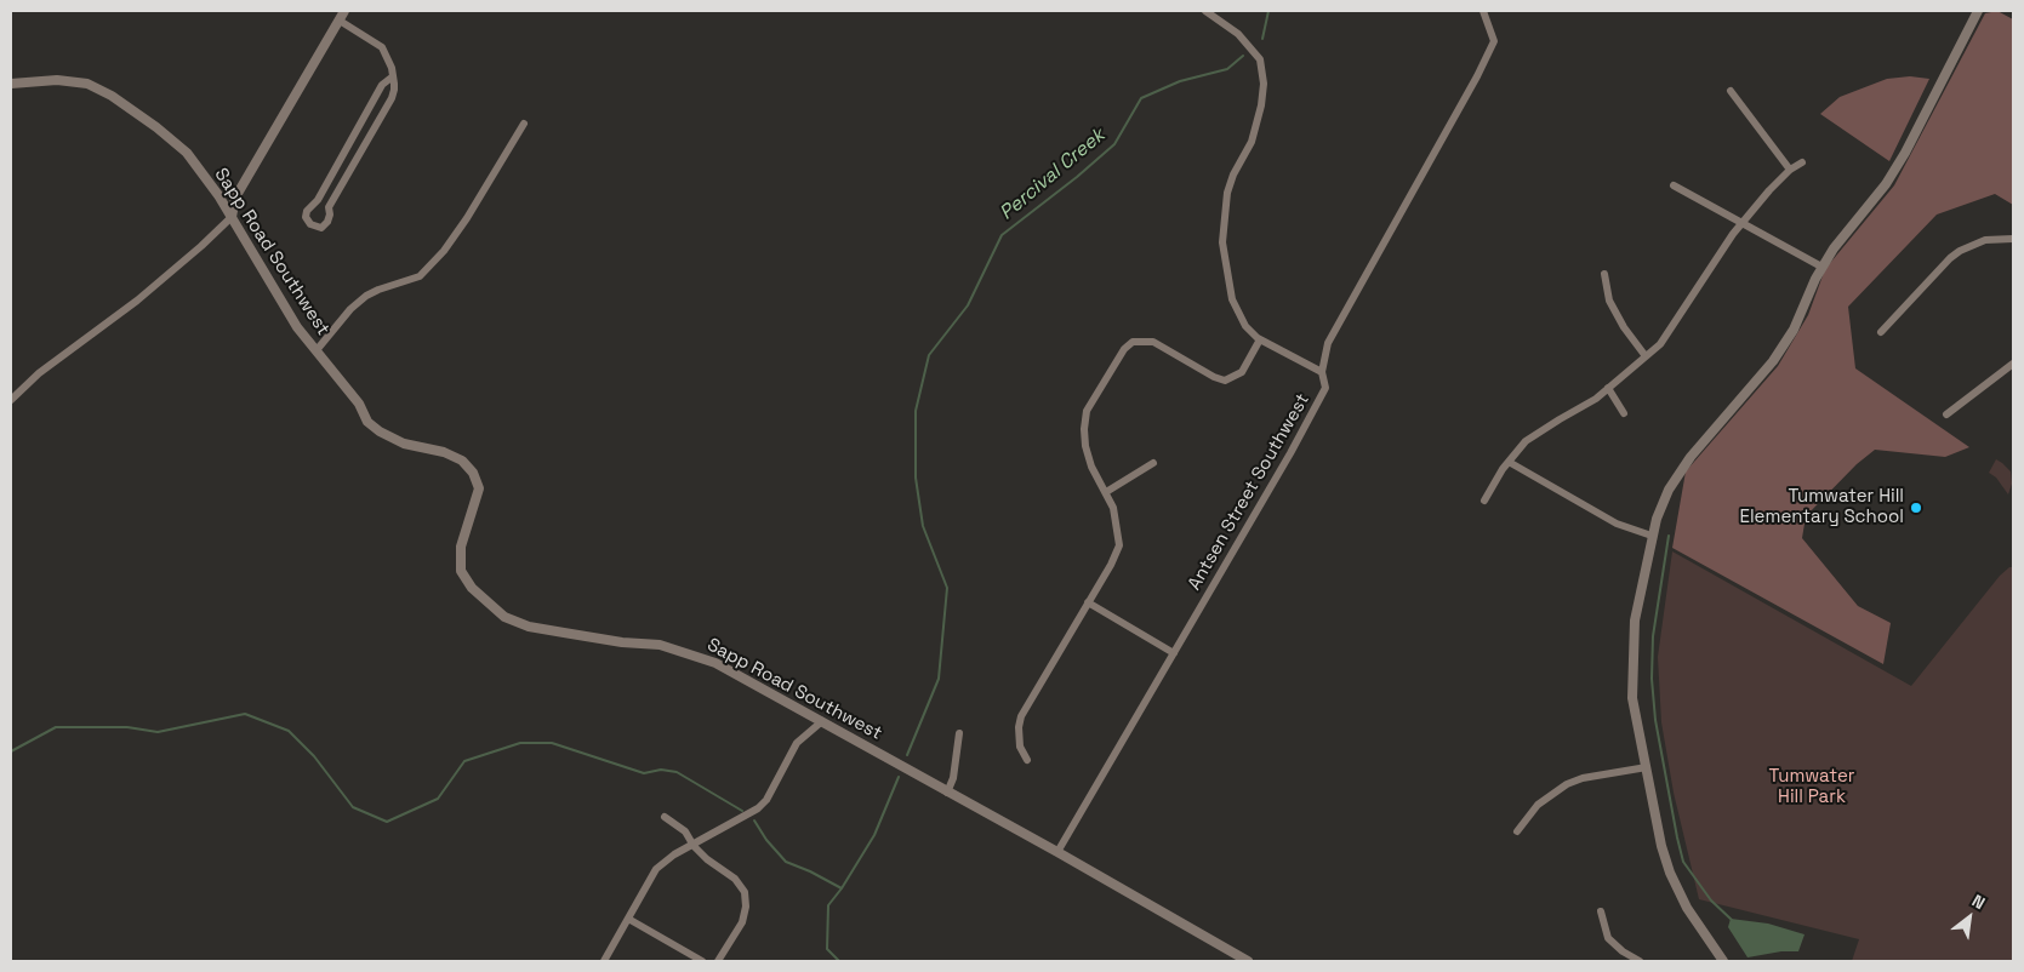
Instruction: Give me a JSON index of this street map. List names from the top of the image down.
{
  "streets": {
    "street": ["Sapp Road Southwest", "Antsen Street Southwest"]
  },
  "crossings": [
    ["Sapp Road Southwest", "Antsen Street Southwest"]
  ],
  "water": ["Percival Creek"],
  "parks": ["Tumwater Hill Park"],
  "places": ["Tumwater Hill Elementary School"],
  "north": "top right"
}
